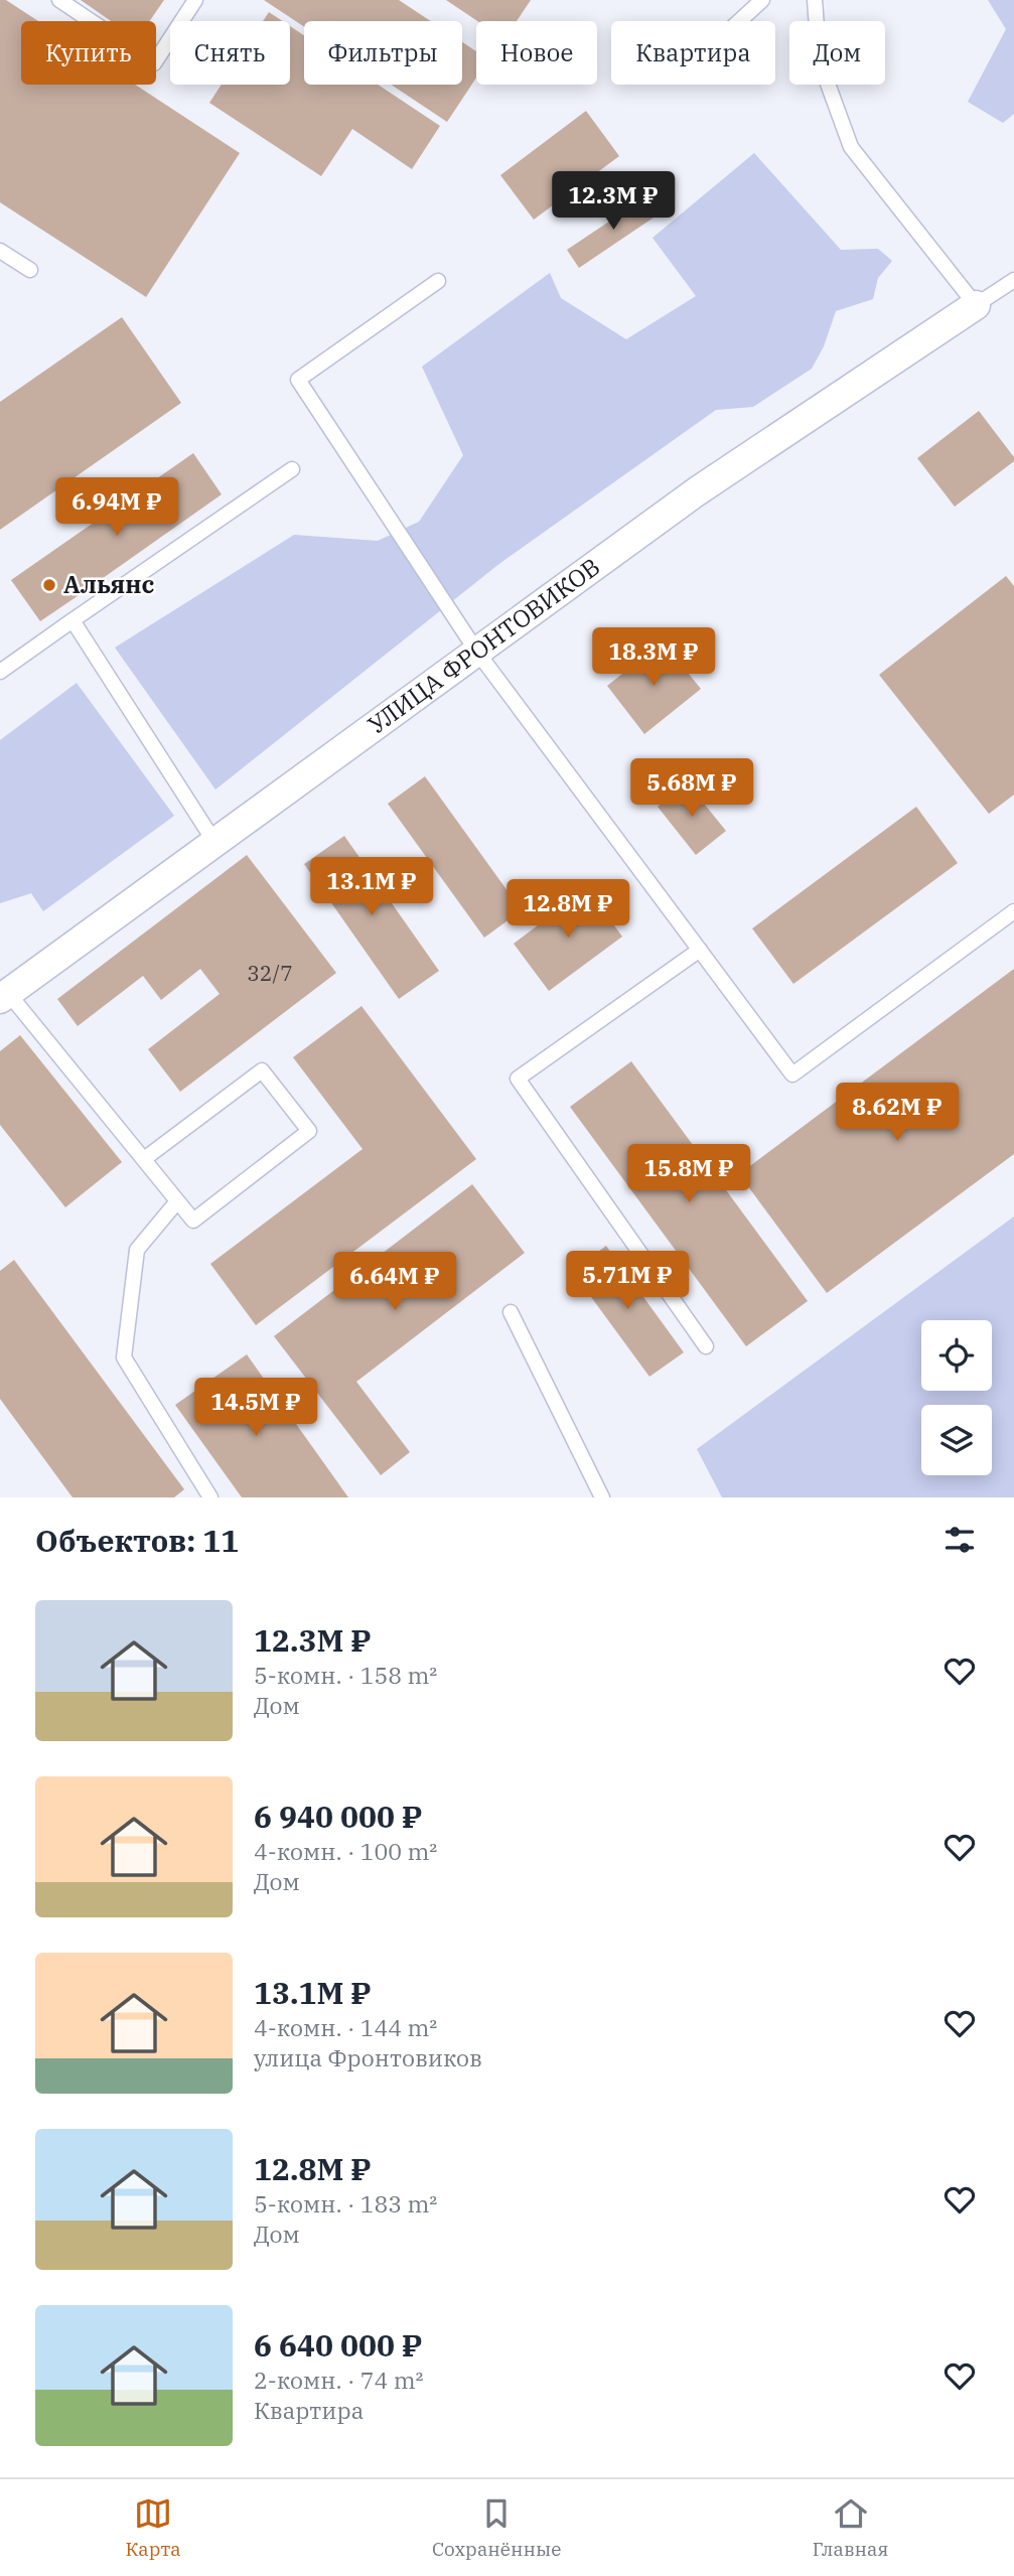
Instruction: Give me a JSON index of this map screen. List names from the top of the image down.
{
  "streets": {
    "street": ["УЛИЦА ФРОНТОВИКОВ"]
  },
  "places": ["Альянс"],
  "house_numbers": ["32/7"],
  "page": {
    "chip": [
      "Купить",
      "Снять",
      "Фильтры",
      "Новое",
      "Квартира",
      "Дом"
    ],
    "price": [
      "12.3M ₽",
      "6.94M ₽",
      "18.3M ₽",
      "5.68M ₽",
      "13.1M ₽",
      "12.8M ₽",
      "8.62M ₽",
      "15.8M ₽",
      "5.71M ₽",
      "6.64M ₽",
      "14.5M ₽"
    ],
    "heading": "Объектов: 11",
    "list": [
      {
        "name": "12.3M ₽",
        "note": "5-комн. · 158 m² · Дом"
      },
      {
        "name": "6 940 000 ₽",
        "note": "4-комн. · 100 m² · Дом"
      },
      {
        "name": "13.1M ₽",
        "note": "4-комн. · 144 m² · улица Фронтовиков"
      },
      {
        "name": "12.8M ₽",
        "note": "5-комн. · 183 m² · Дом"
      },
      {
        "name": "6 640 000 ₽",
        "note": "2-комн. · 74 m² · Квартира"
      }
    ],
    "tabs": ["Карта", "Сохранённые", "Главная"]
  }
}
